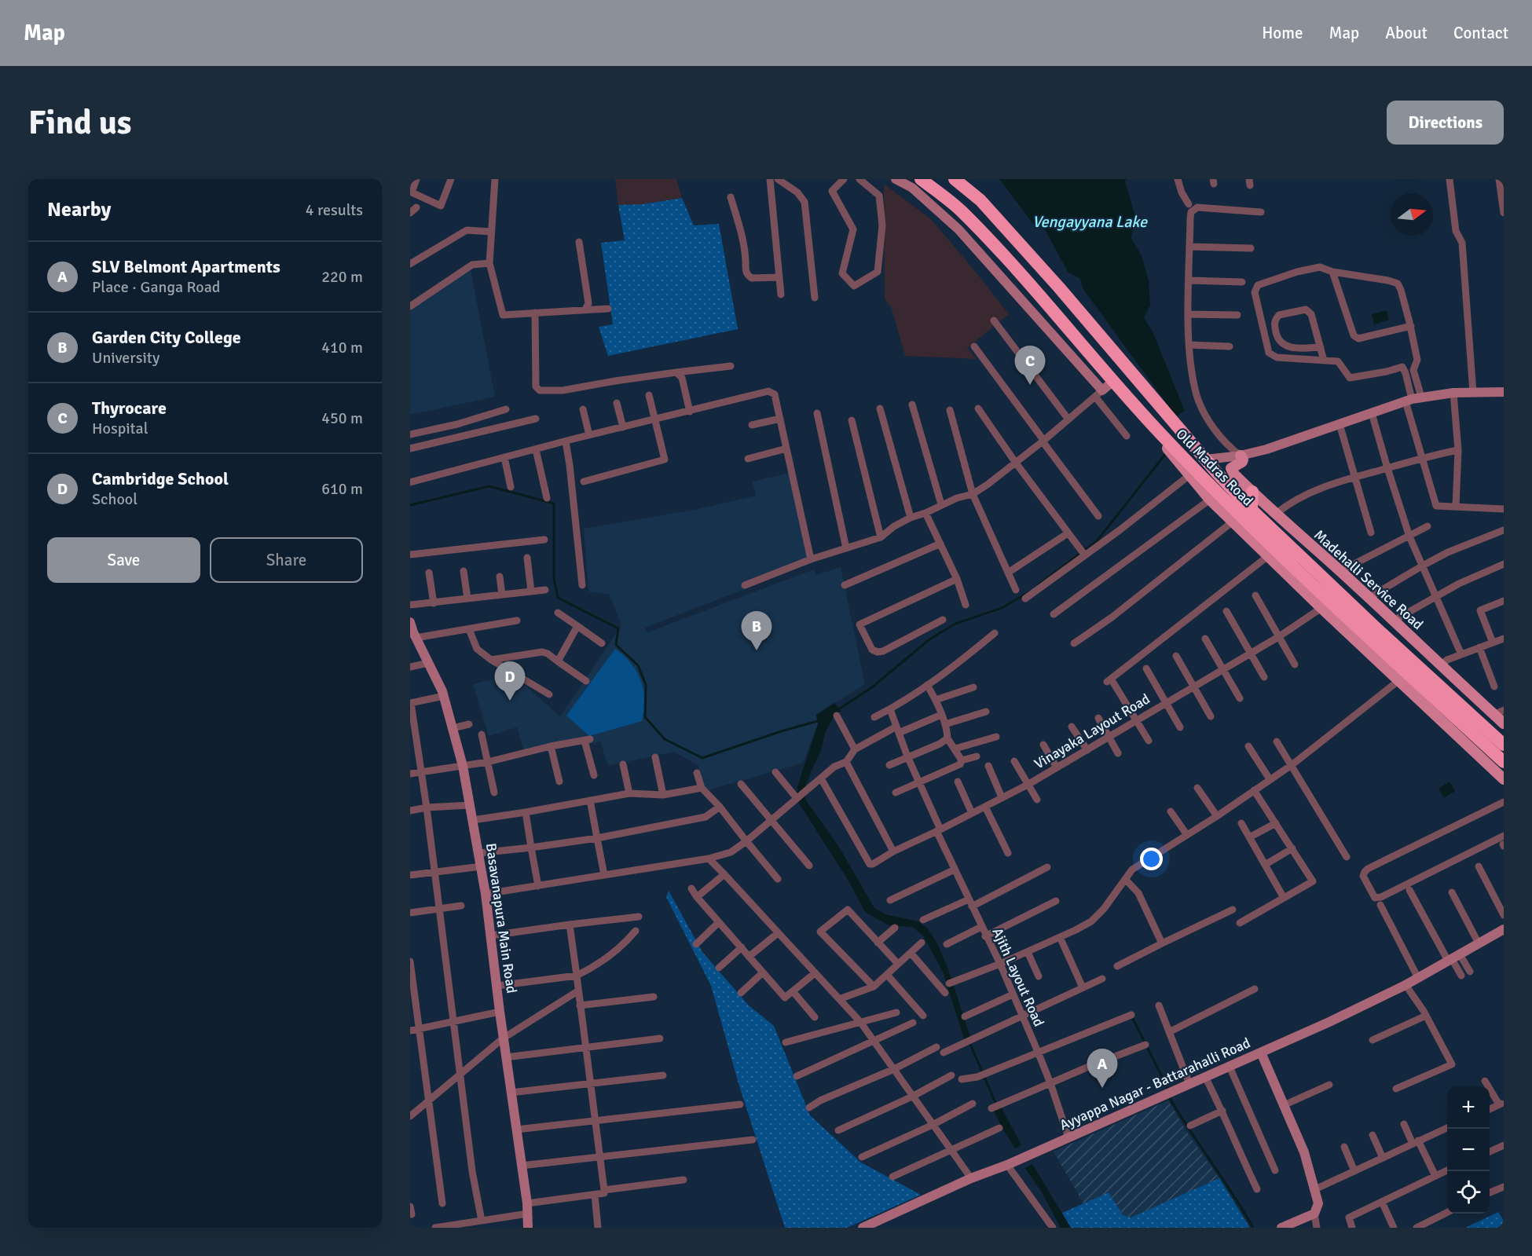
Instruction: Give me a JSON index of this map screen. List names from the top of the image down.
{
  "streets": {
    "highway": ["Old Madras Road"],
    "main road": ["Madehalli Service Road"],
    "street": [
      "Vinayaka Layout Road",
      "Basavanapura Main Road",
      "Ajith Layout Road",
      "Ayyappa Nagar - Battarahalli Road"
    ]
  },
  "crossings": [
    ["Vinayaka Layout Road", "Ajith Layout Road"],
    ["Ajith Layout Road", "Ayyappa Nagar - Battarahalli Road"]
  ],
  "water": ["Vengayyana Lake"],
  "north": "right",
  "page": {
    "header": "Map",
    "nav": [
      "Home",
      "Map",
      "About",
      "Contact"
    ],
    "buttons": [
      "Directions",
      ["Save", "Share"]
    ],
    "title": "Find us",
    "heading": ["Nearby", "4 results"],
    "list": [
      {
        "mark": "A",
        "name": "SLV Belmont Apartments",
        "note": "Place · Ganga Road",
        "value": "220 m"
      },
      {
        "mark": "B",
        "name": "Garden City College",
        "note": "University",
        "value": "410 m"
      },
      {
        "mark": "C",
        "name": "Thyrocare",
        "note": "Hospital",
        "value": "450 m"
      },
      {
        "mark": "D",
        "name": "Cambridge School",
        "note": "School",
        "value": "610 m"
      }
    ],
    "pins": [
      "C",
      "B",
      "D",
      "A"
    ],
    "map_buttons": ["+", "−"]
  }
}
